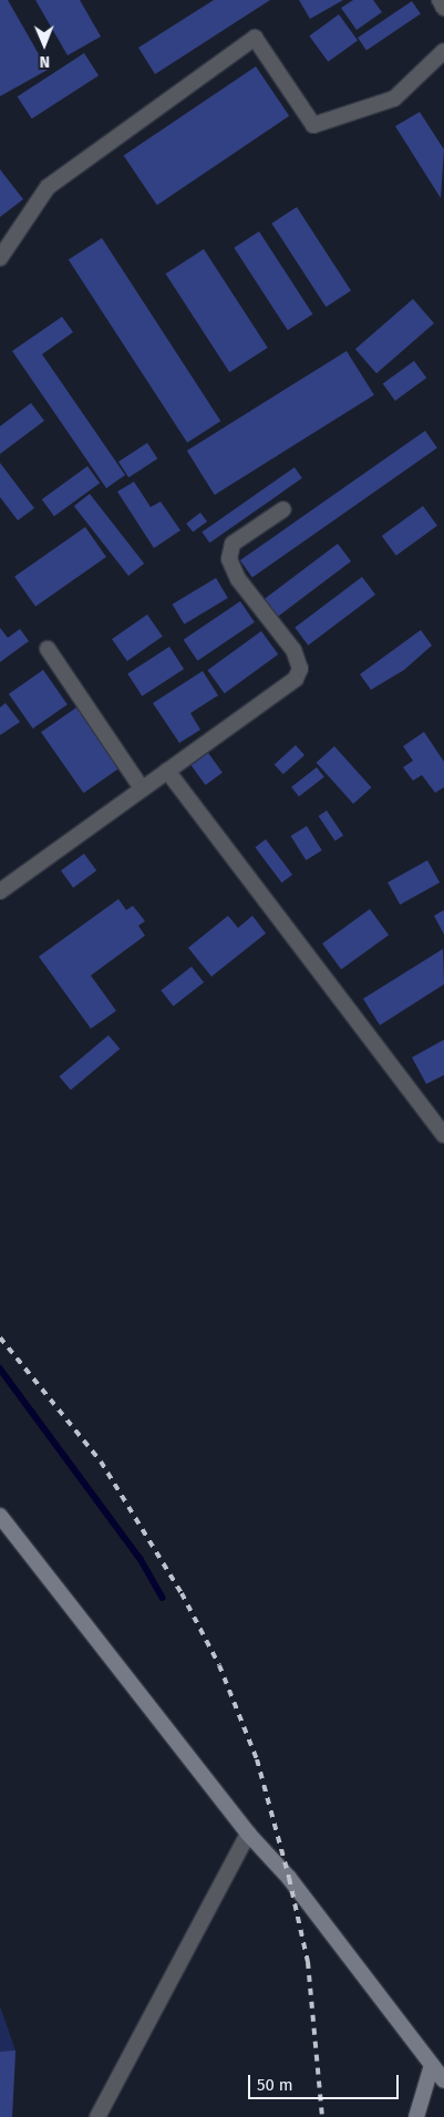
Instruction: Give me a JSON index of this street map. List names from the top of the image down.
{
  "scale_bar": "50 m",
  "north": "bottom"
}
